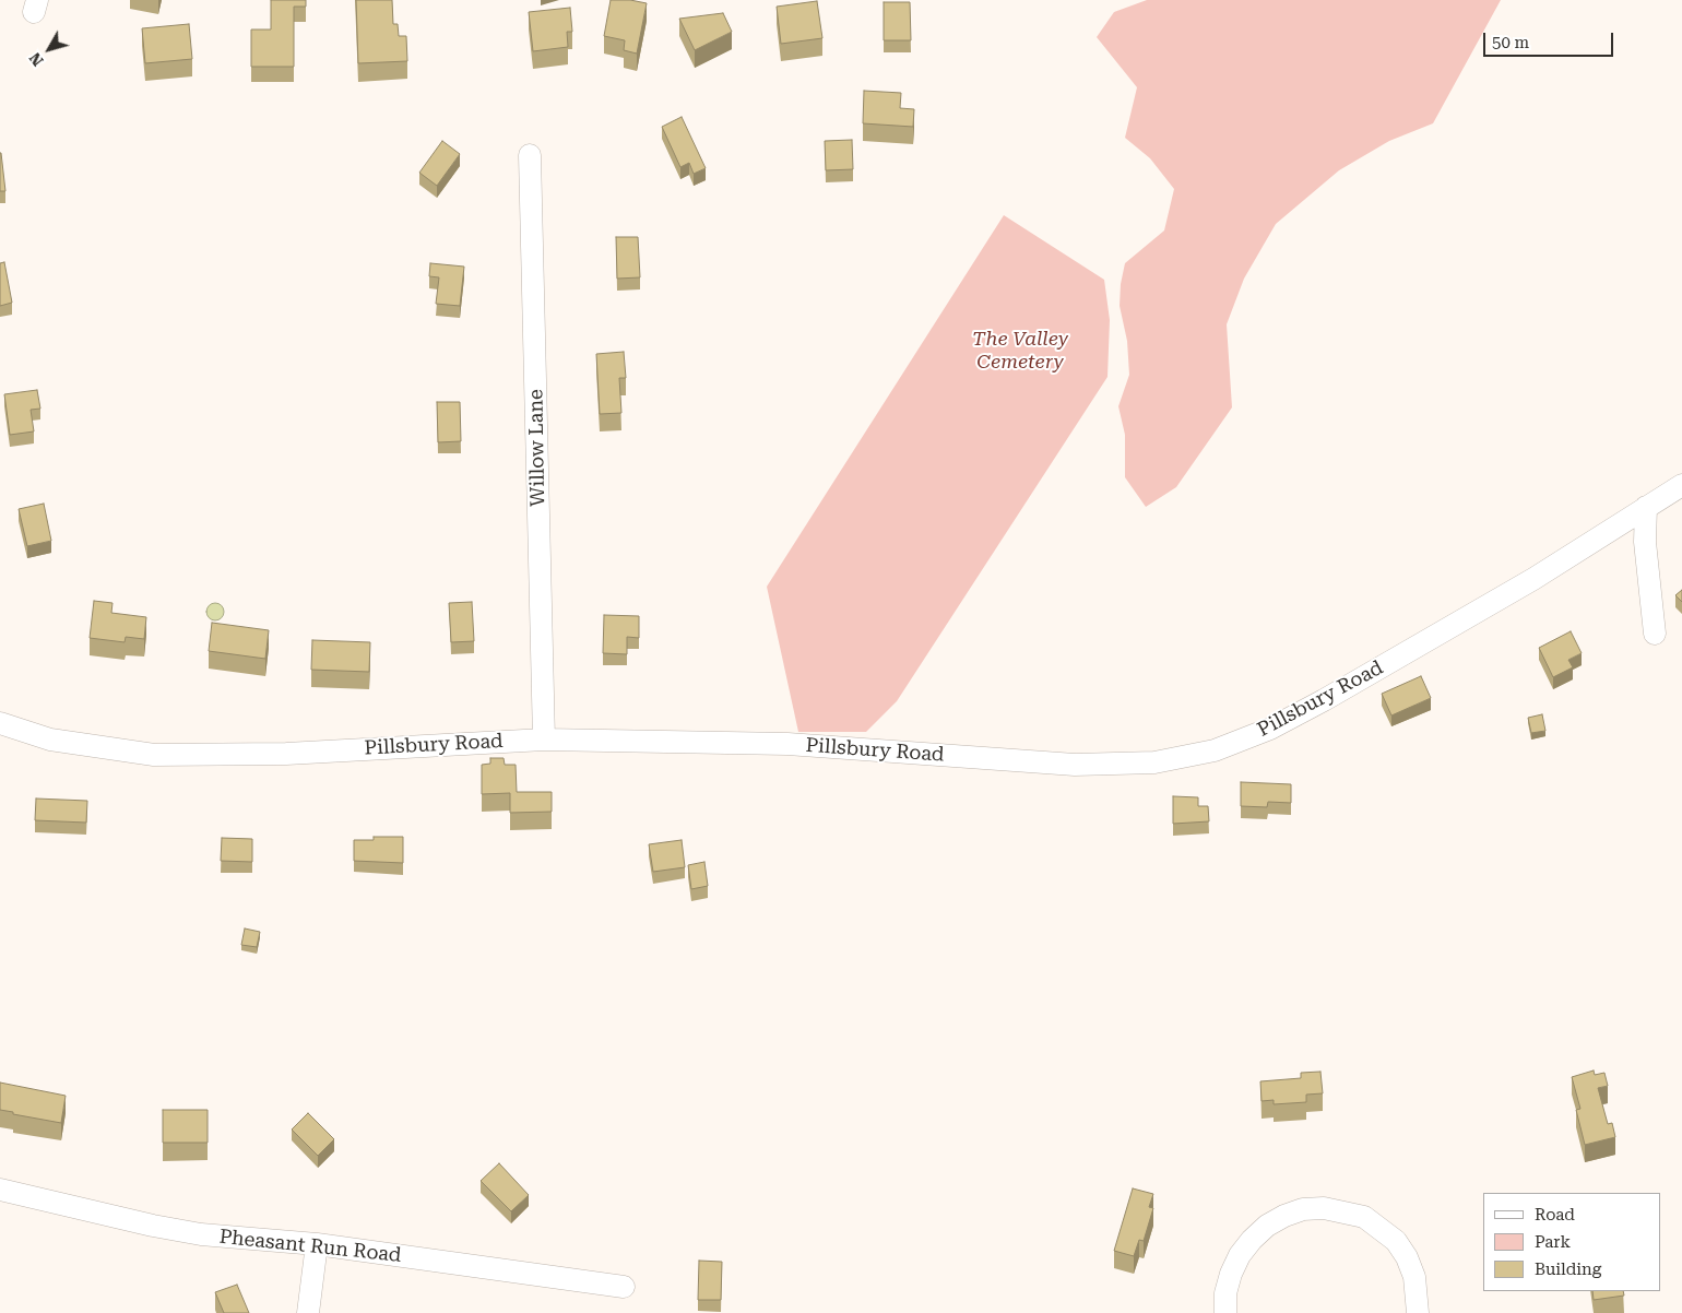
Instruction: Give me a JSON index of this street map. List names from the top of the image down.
{
  "streets": {
    "street": ["Willow Lane", "Pillsbury Road", "Pheasant Run Road"]
  },
  "crossings": [
    ["Willow Lane", "Pillsbury Road"]
  ],
  "parks": ["The Valley Cemetery"],
  "legend": ["Road", "Park", "Building"],
  "scale_bar": "50 m",
  "north": "bottom left"
}
